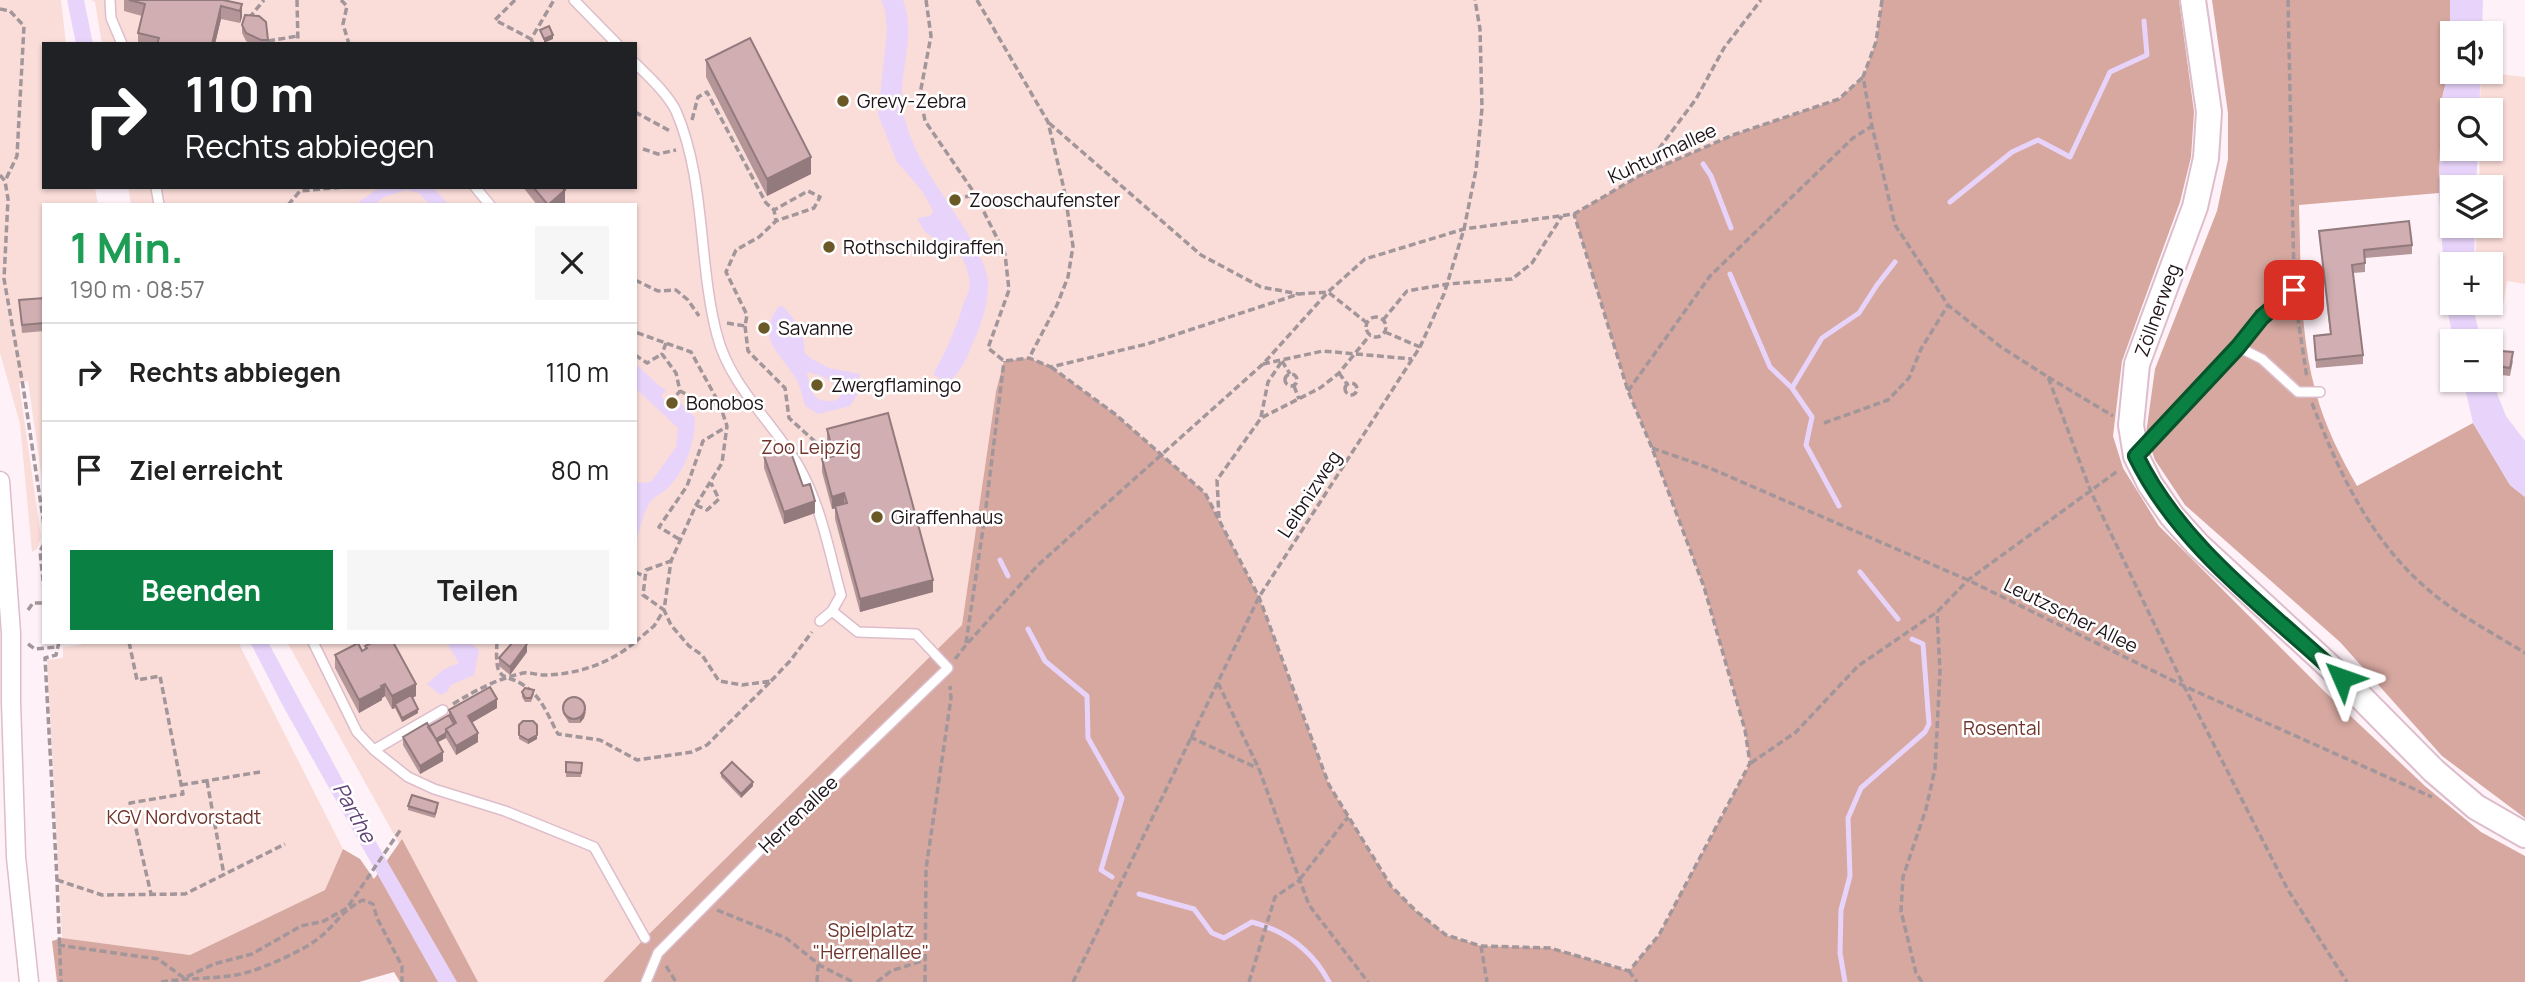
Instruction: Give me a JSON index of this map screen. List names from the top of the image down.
{
  "streets": {
    "main road": ["Zöllnerweg"],
    "lane": ["Herrenallee"],
    "path": ["Kuhturmallee", "Leibnizweg", "Leutzscher Allee"]
  },
  "crossings": [
    ["Kuhturmallee", "Leibnizweg"]
  ],
  "water": ["Parthe"],
  "parks": [
    "Zoo Leipzig",
    "Rosental",
    "KGV Nordvorstadt",
    "Spielplatz \"Herrenallee\""
  ],
  "places": [
    "Grevy-Zebra",
    "Zooschaufenster",
    "Rothschildgiraffen",
    "Savanne",
    "Zwergflamingo",
    "Bonobos",
    "Giraffenhaus"
  ],
  "page": {
    "map_buttons": ["+", "−"],
    "turn": ["110 m", "Rechts abbiegen"],
    "heading": ["1 Min.", "190 m · 08:57"],
    "list": [
      {
        "name": "Rechts abbiegen",
        "value": "110 m"
      },
      {
        "name": "Ziel erreicht",
        "value": "80 m"
      }
    ],
    "buttons": ["Beenden", "Teilen"]
  }
}
